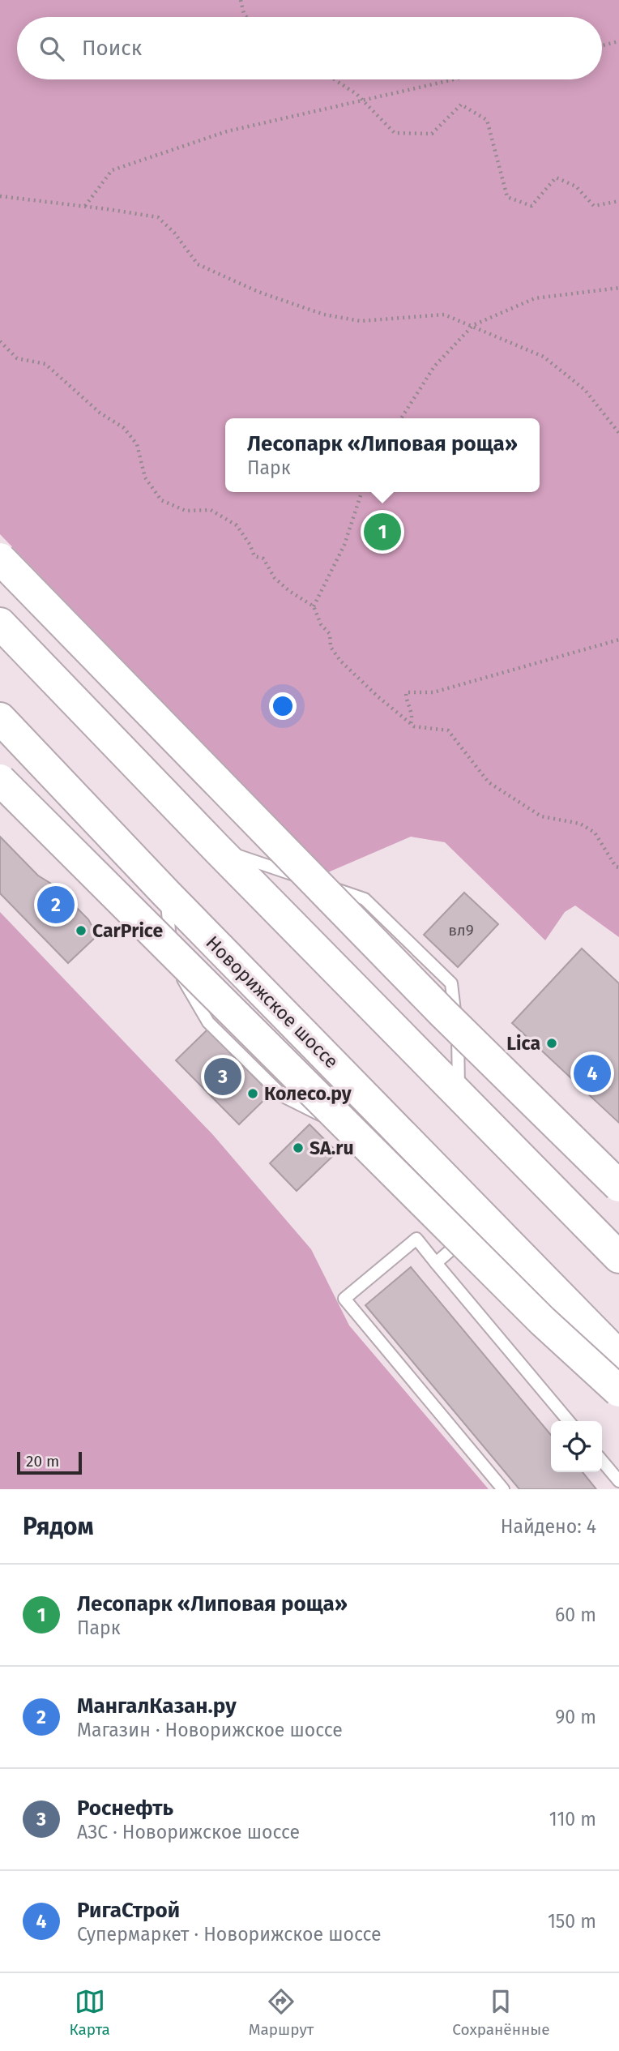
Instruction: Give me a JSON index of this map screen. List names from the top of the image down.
{
  "streets": {
    "highway": ["Новорижское шоссе"]
  },
  "places": [
    "CarPrice",
    "Lica",
    "Колесо.ру",
    "SA.ru"
  ],
  "house_numbers": ["вл9"],
  "scale_bar": "20 m",
  "page": {
    "search": "Поиск",
    "popup": ["Лесопарк «Липовая роща»", "Парк"],
    "pins": [
      "1",
      "2",
      "4",
      "3"
    ],
    "scale": "20 m",
    "heading": ["Рядом", "Найдено: 4"],
    "list": [
      {
        "mark": "1",
        "name": "Лесопарк «Липовая роща»",
        "note": "Парк",
        "value": "60 m"
      },
      {
        "mark": "2",
        "name": "МангалКазан.ру",
        "note": "Магазин · Новорижское шоссе",
        "value": "90 m"
      },
      {
        "mark": "3",
        "name": "Роснефть",
        "note": "АЗС · Новорижское шоссе",
        "value": "110 m"
      },
      {
        "mark": "4",
        "name": "РигаСтрой",
        "note": "Супермаркет · Новорижское шоссе",
        "value": "150 m"
      }
    ],
    "nav": ["Карта", "Маршрут", "Сохранённые"]
  }
}
